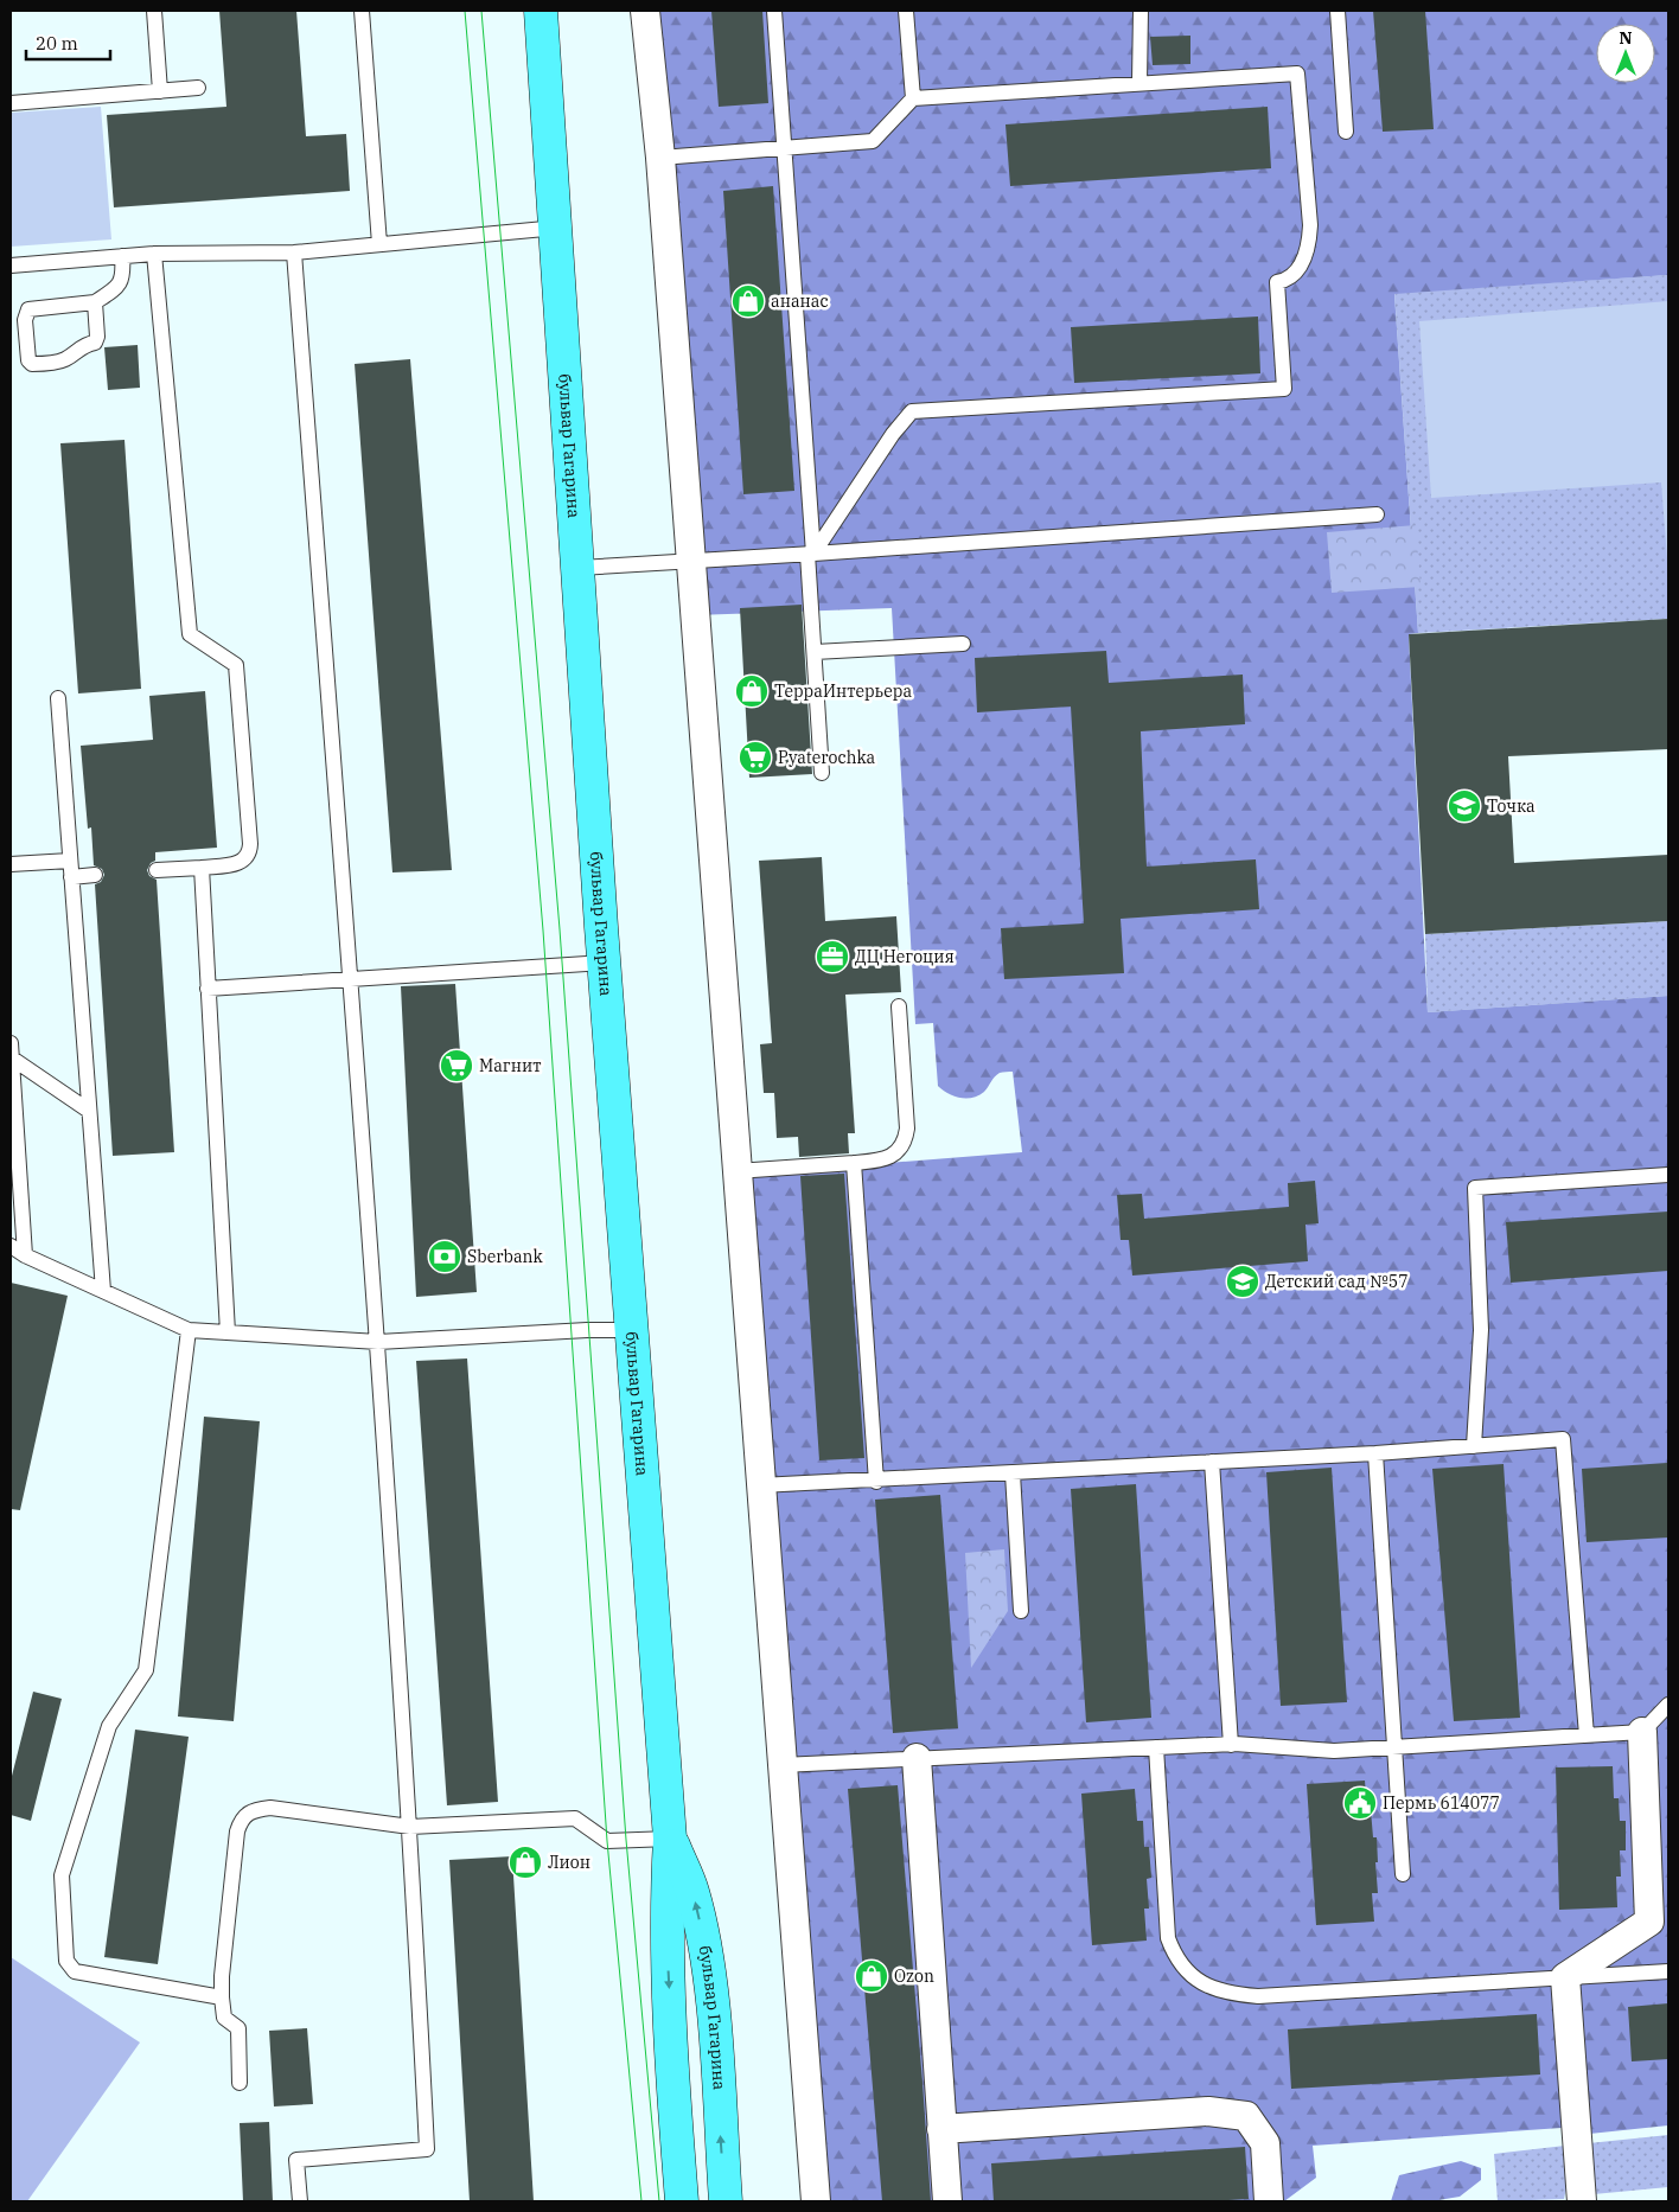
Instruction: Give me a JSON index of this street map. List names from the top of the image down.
{
  "streets": {
    "main road": ["бульвар Гагарина"]
  },
  "places": {
    "shop": [
      "ананас",
      "ТерраИнтерьера",
      "Лион",
      "Ozon"
    ],
    "supermarket": ["Pyaterochka", "Магнит"],
    "school or university": ["Точка", "Детский сад №57"],
    "office": ["ДЦ Негоция"],
    "bank": ["Sberbank"],
    "public building": ["Пермь 614077"]
  },
  "scale_bar": "20 m",
  "north": "top"
}
